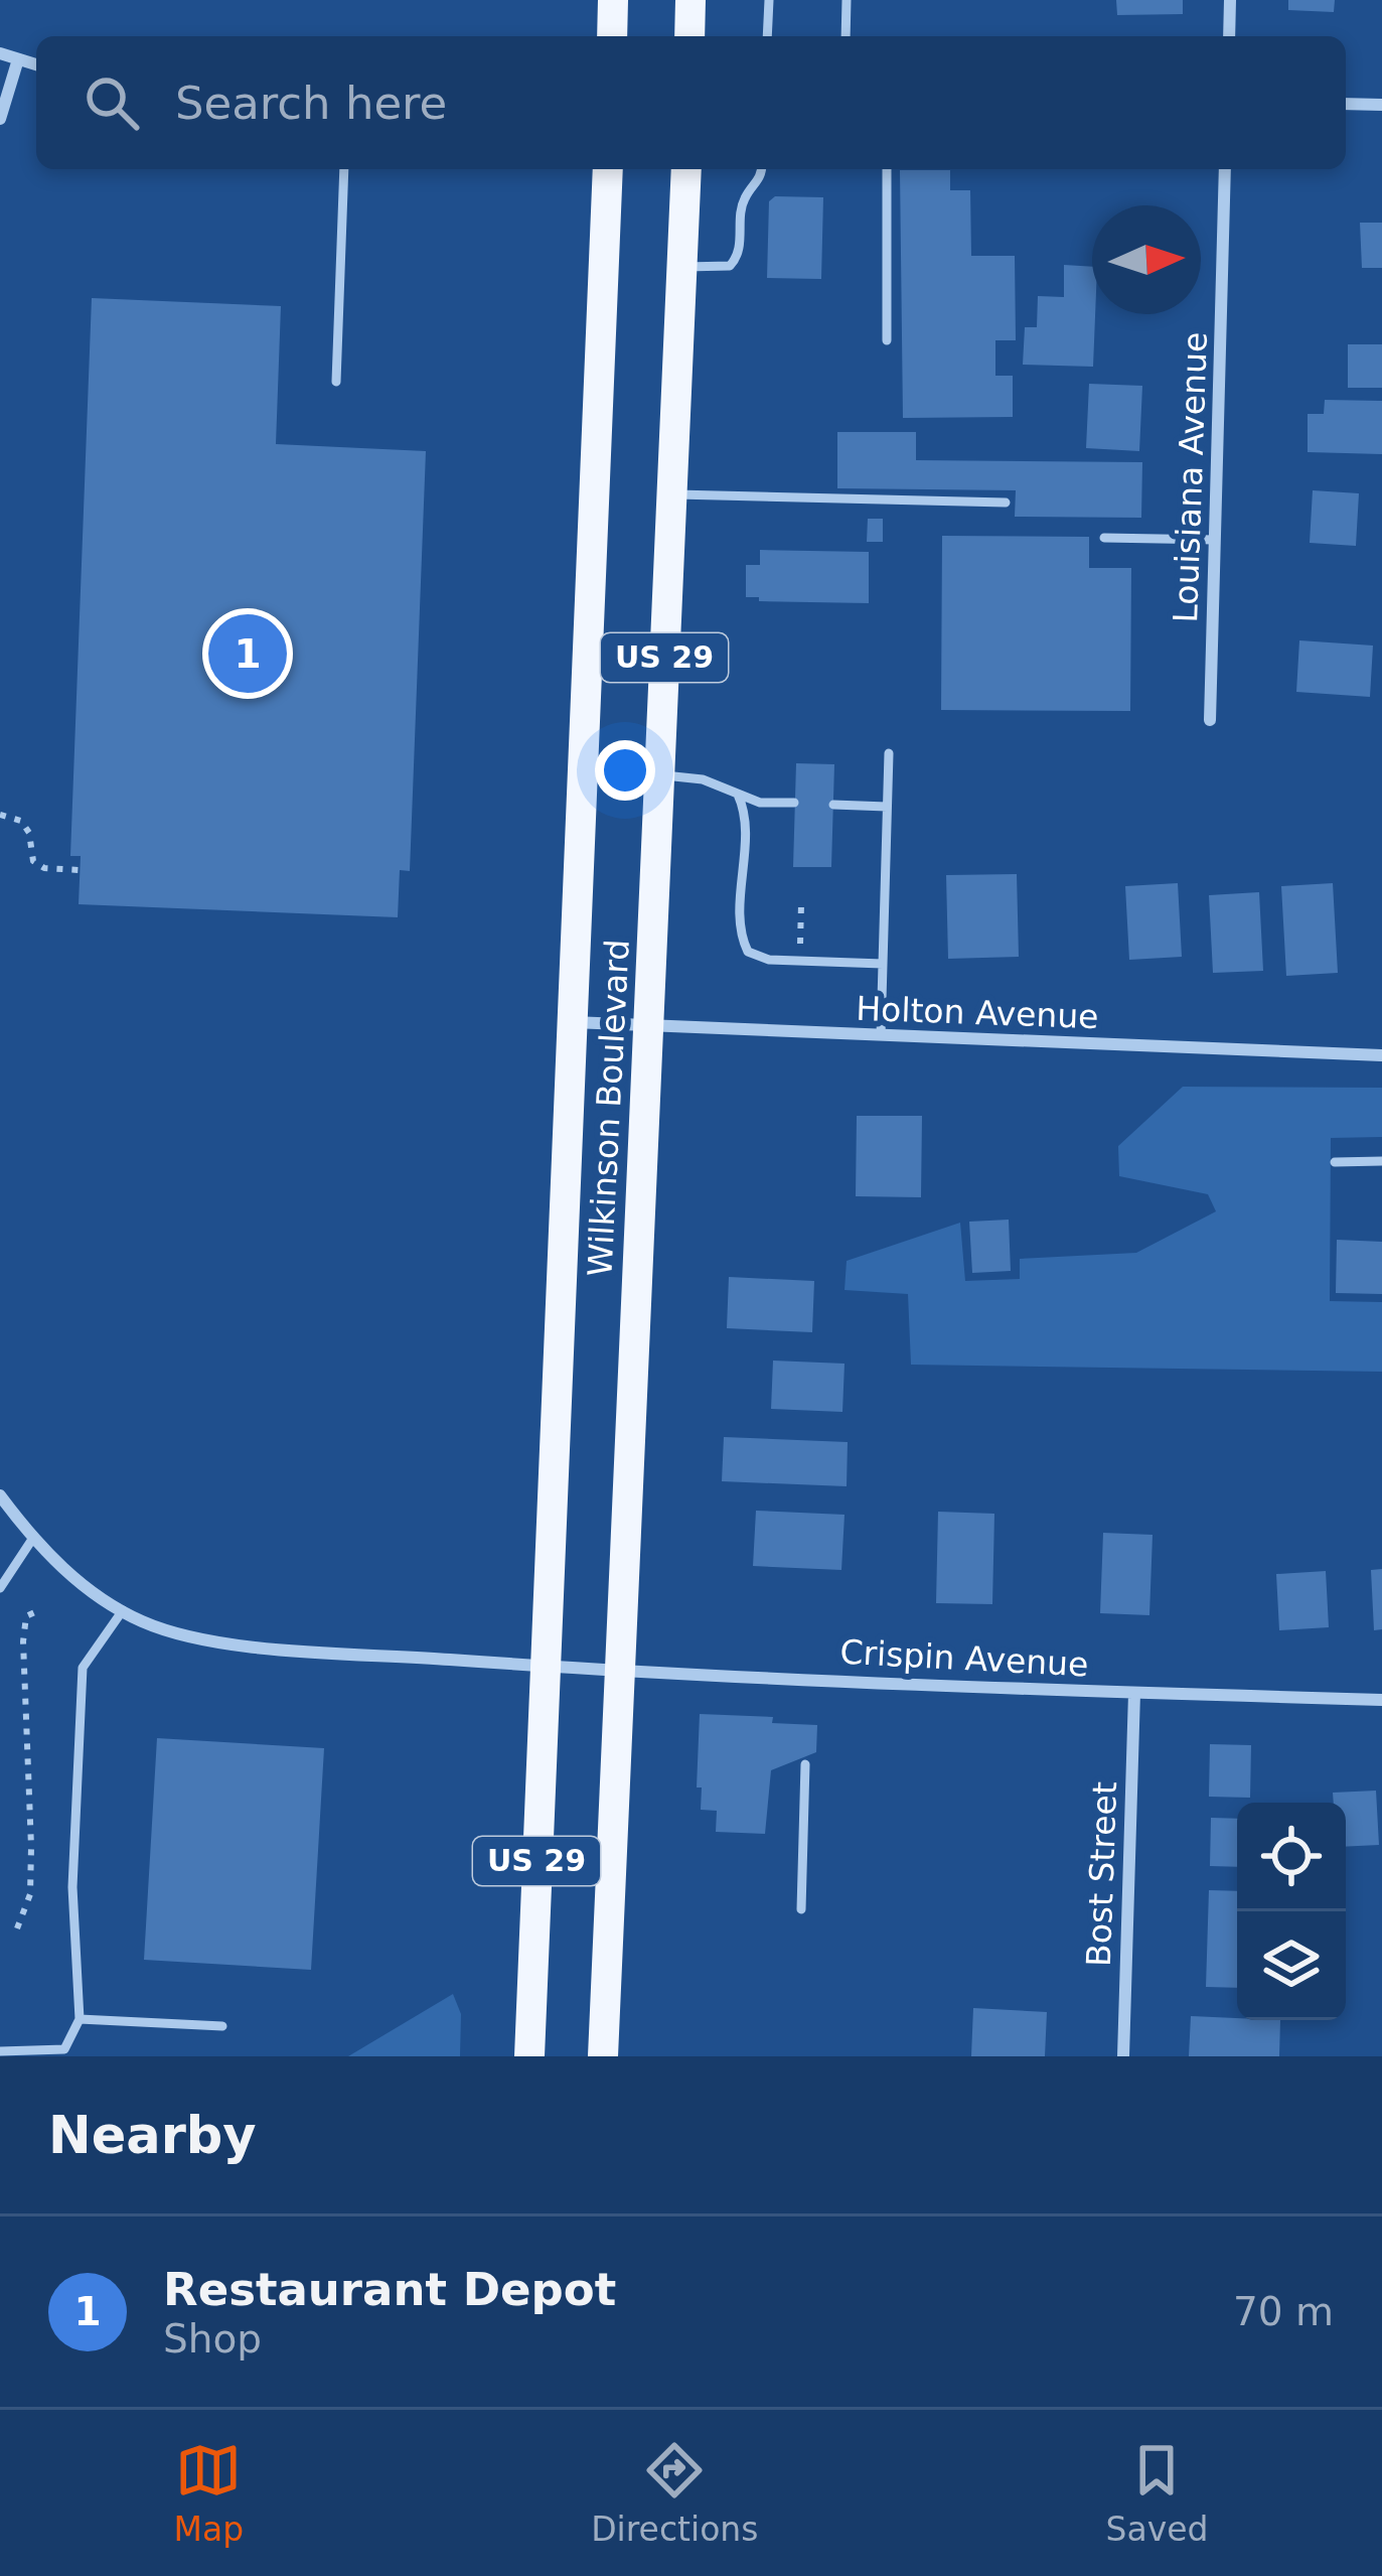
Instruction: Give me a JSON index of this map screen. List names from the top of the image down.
{
  "streets": {
    "main road": ["US 29", "Wilkinson Boulevard"],
    "street": [
      "Louisiana Avenue",
      "Holton Avenue",
      "Crispin Avenue",
      "Bost Street"
    ]
  },
  "crossings": [
    ["Holton Avenue", "Wilkinson Boulevard"],
    ["Wilkinson Boulevard", "Crispin Avenue"],
    ["Crispin Avenue", "Bost Street"]
  ],
  "north": "right",
  "page": {
    "search": "Search here",
    "pins": "1",
    "heading": "Nearby",
    "list": [
      {
        "mark": "1",
        "name": "Restaurant Depot",
        "note": "Shop",
        "value": "70 m"
      }
    ],
    "nav": ["Map", "Directions", "Saved"]
  }
}
